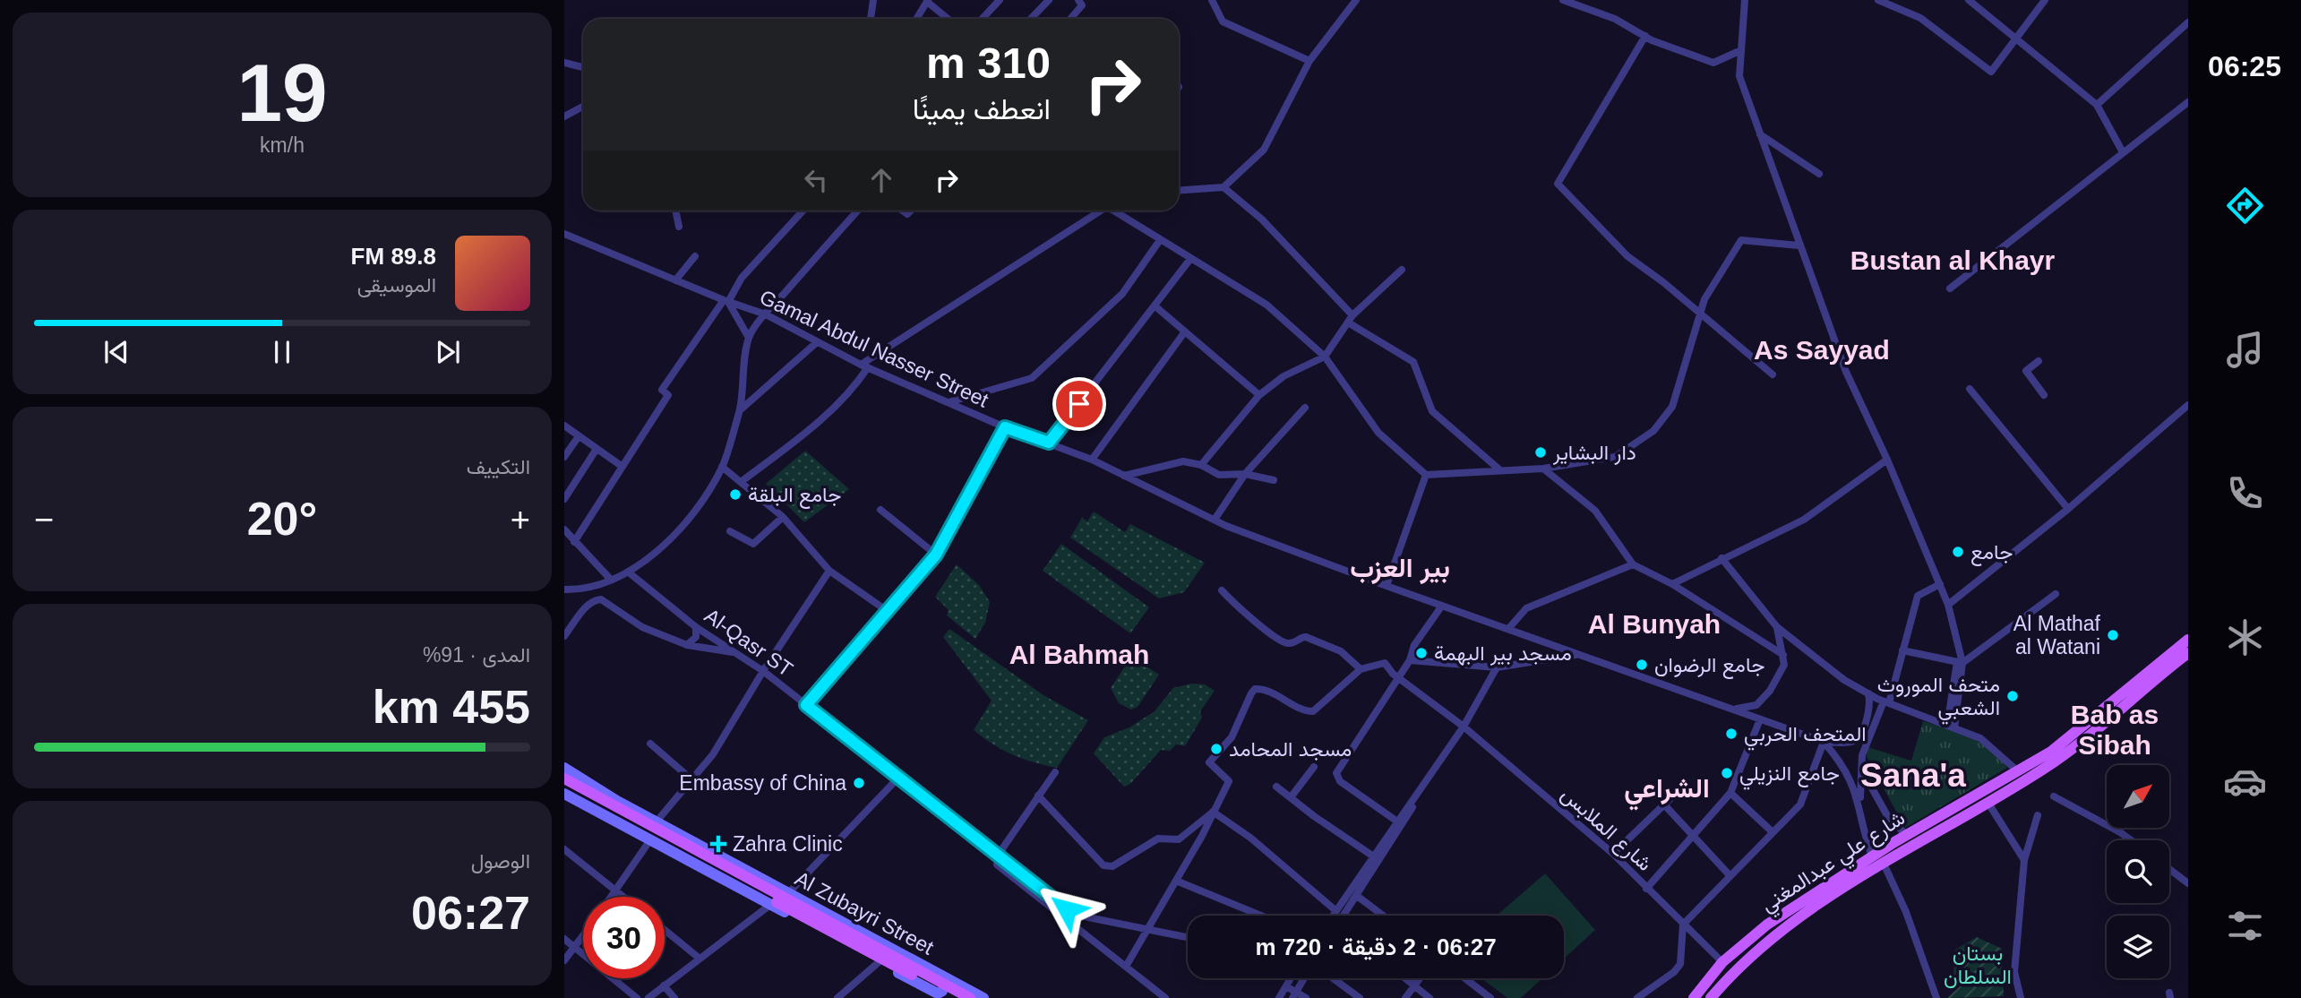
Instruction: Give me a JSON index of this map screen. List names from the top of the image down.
{
  "streets": {
    "main road": ["شارع علي عبدالمغني", "Al Zubayri Street"],
    "street": ["Gamal Abdul Nasser Street", "Al-Qasr ST", "شارع الملابس"]
  },
  "crossings": [
    ["شارع الملابس", "شارع علي عبدالمغني"]
  ],
  "districts": [
    "Bustan al Khayr",
    "As Sayyad",
    "بير العزب",
    "Al Bunyah",
    "Al Bahmah",
    "Bab as Sibah",
    "Sana'a",
    "الشراعي"
  ],
  "parks": ["بستان السلطان"],
  "places": {
    "other": [
      "دار البشاير",
      "جامع البلقة",
      "جامع",
      "Al Mathaf al Watani",
      "مسجد بير البهمة",
      "جامع الرضوان",
      "متحف الموروث الشعبي",
      "المتحف الحربي",
      "مسجد المحامد",
      "جامع النزيلي",
      "Embassy of China"
    ],
    "health": ["Zahra Clinic"]
  },
  "north": "top right",
  "page": {
    "tabs": "06:25",
    "tile": [
      ["19", "km/h"],
      "التكييف",
      ["المدى · 91%", "455 km"],
      ["الوصول", "06:27"]
    ],
    "turn": ["310 m", "انعطف يمينًا"],
    "song": ["89.8 FM", "الموسيقى"],
    "heat": ["−", "20°", "+"],
    "limit": "30",
    "trip": "06:27 · 2 دقيقة · 720 m"
  }
}
